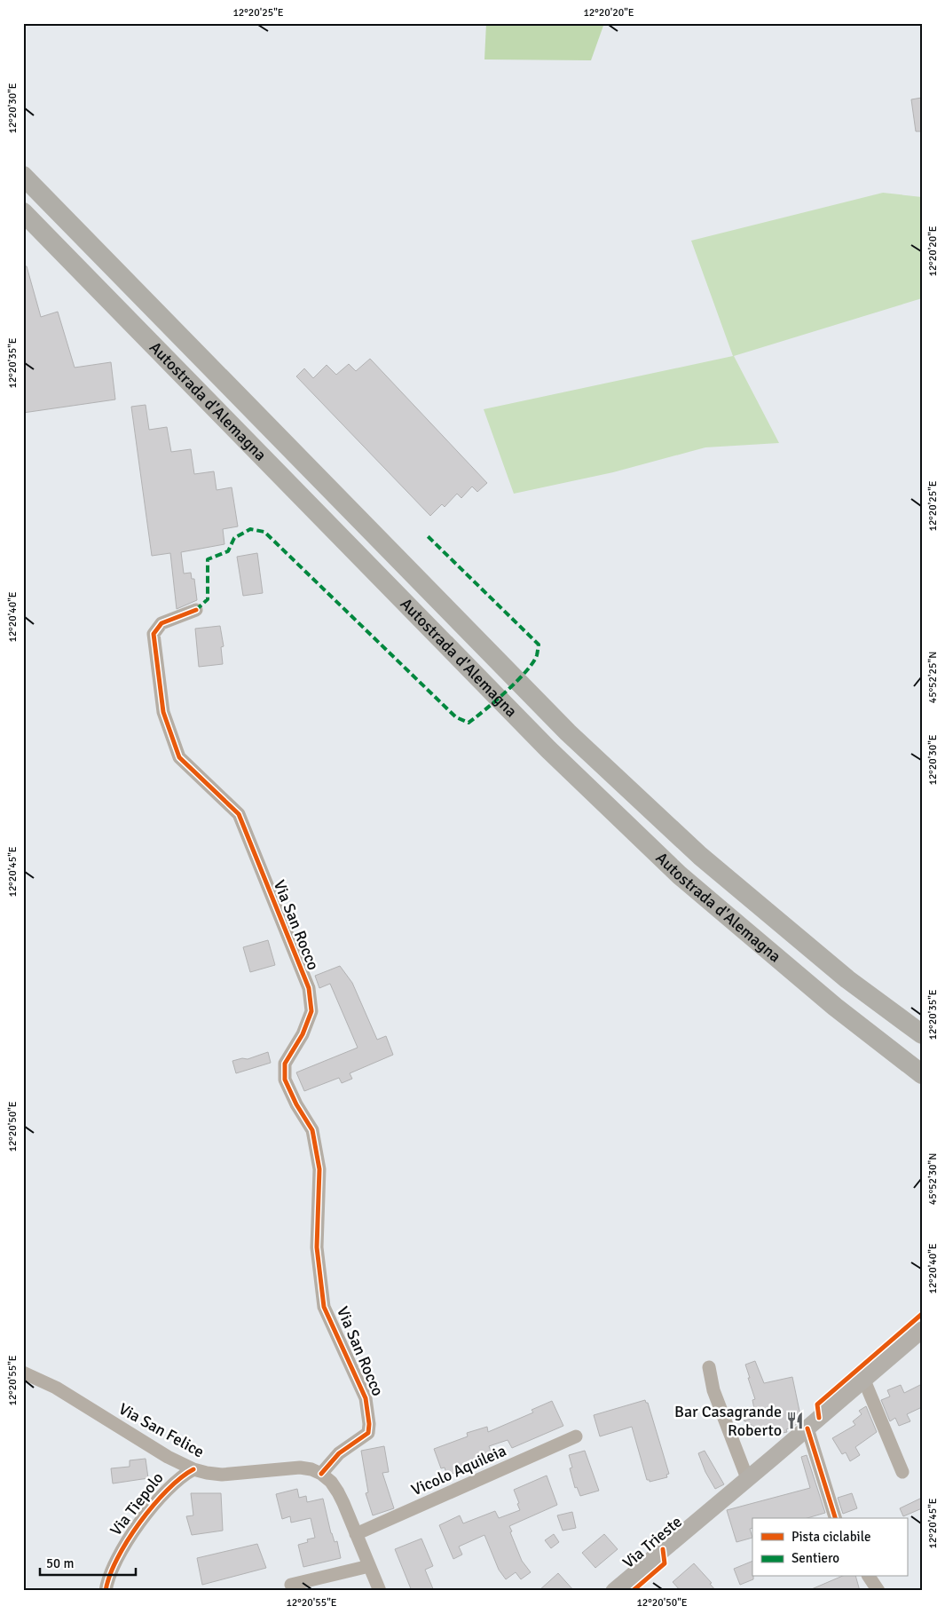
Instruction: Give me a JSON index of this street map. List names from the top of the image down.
{
  "streets": {
    "highway": ["Autostrada d'Alemagna"],
    "main road": ["Via Trieste"],
    "street": [
      "Via San Rocco",
      "Via San Felice",
      "Vicolo Aquileia",
      "Via Tiepolo"
    ]
  },
  "crossings": [
    ["Via San Rocco", "Via San Felice"],
    ["Via San Felice", "Via Tiepolo"]
  ],
  "places": {
    "restaurant": ["Bar Casagrande Roberto"]
  },
  "legend": ["Pista ciclabile", "Sentiero"],
  "scale_bar": "50 m",
  "coordinates": [
    "12°20'25\"E",
    "12°20'20\"E",
    "12°20'30\"E",
    "12°20'35\"E",
    "12°20'40\"E",
    "45°52'25\"N",
    "12°20'45\"E",
    "12°20'50\"E",
    "45°52'30\"N",
    "12°20'55\"E"
  ]
}
